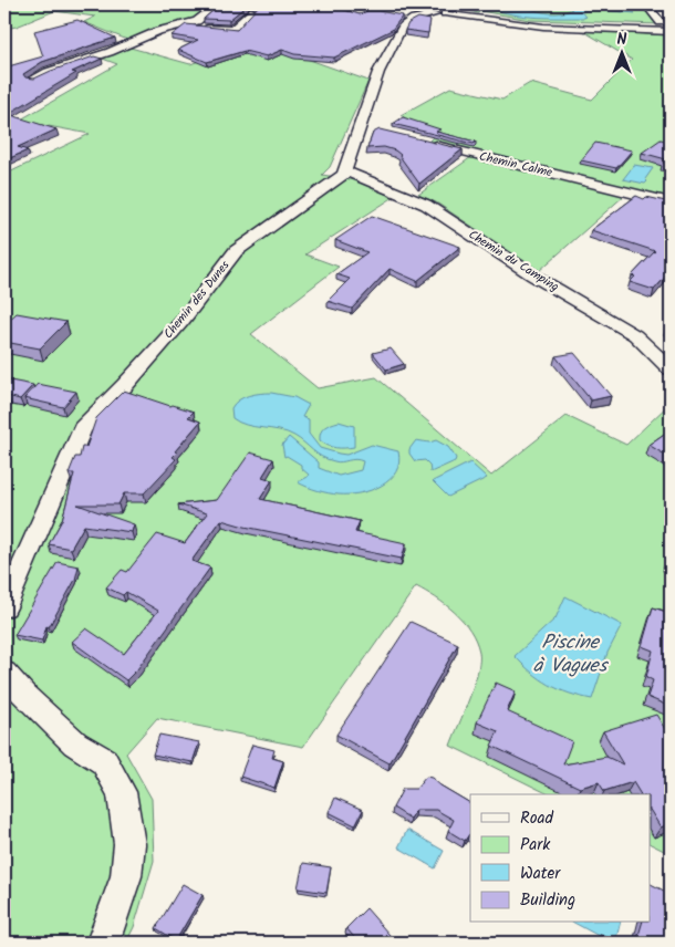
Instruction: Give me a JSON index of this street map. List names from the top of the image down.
{
  "streets": {
    "street": ["Chemin Calme", "Chemin du Camping", "Chemin des Dunes"]
  },
  "crossings": [
    ["Chemin du Camping", "Chemin des Dunes"]
  ],
  "water": ["Piscine à Vagues"],
  "legend": [
    "Road",
    "Park",
    "Water",
    "Building"
  ],
  "north": "top"
}
